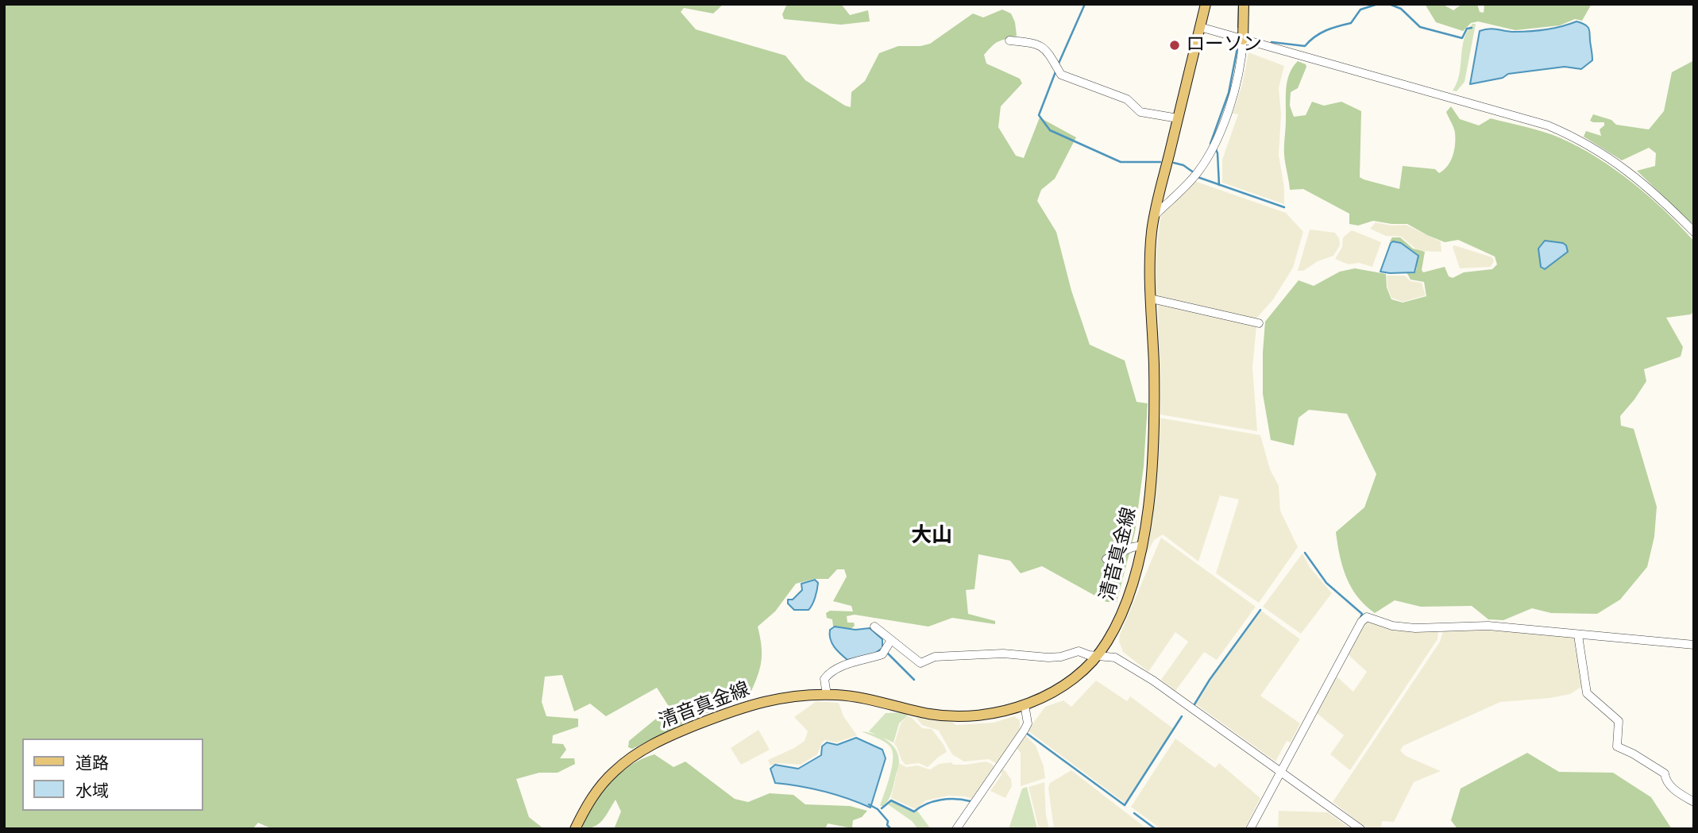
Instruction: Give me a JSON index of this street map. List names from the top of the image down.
{
  "streets": {
    "main road": ["清音真金線"]
  },
  "districts": ["大山"],
  "places": ["ローソン"],
  "legend": ["道路", "水域"]
}
